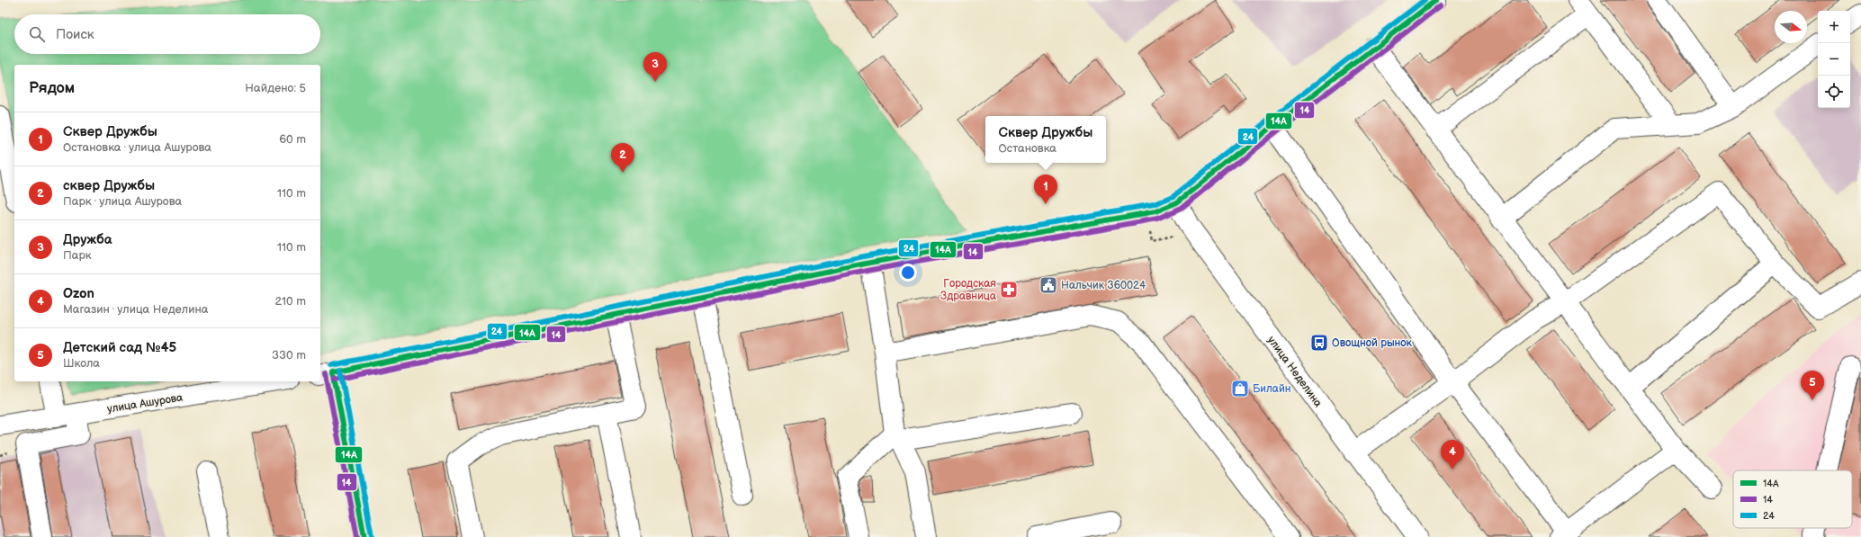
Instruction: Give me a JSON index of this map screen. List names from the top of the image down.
{
  "streets": {
    "street": ["улица Неделина", "улица Ашурова"]
  },
  "places": {
    "public building": ["Нальчик 360024"],
    "pharmacy": ["Городская Здравница"],
    "bus stop": ["Овощной рынок"],
    "shop": ["Билайн"]
  },
  "lines": ["transit line 14А", "transit line 24", "transit line 14"],
  "legend": ["14А", "14", "24"],
  "north": "right",
  "page": {
    "map_buttons": ["+", "−"],
    "search": "Поиск",
    "pins": [
      "3",
      "2",
      "1",
      "5",
      "4"
    ],
    "heading": ["Рядом", "Найдено: 5"],
    "list": [
      {
        "mark": "1",
        "name": "Сквер Дружбы",
        "note": "Остановка · улица Ашурова",
        "value": "60 m"
      },
      {
        "mark": "2",
        "name": "сквер Дружбы",
        "note": "Парк · улица Ашурова",
        "value": "110 m"
      },
      {
        "mark": "3",
        "name": "Дружба",
        "note": "Парк",
        "value": "110 m"
      },
      {
        "mark": "4",
        "name": "Ozon",
        "note": "Магазин · улица Неделина",
        "value": "210 m"
      },
      {
        "mark": "5",
        "name": "Детский сад №45",
        "note": "Школа",
        "value": "330 m"
      }
    ],
    "popup": ["Сквер Дружбы", "Остановка"]
  }
}
